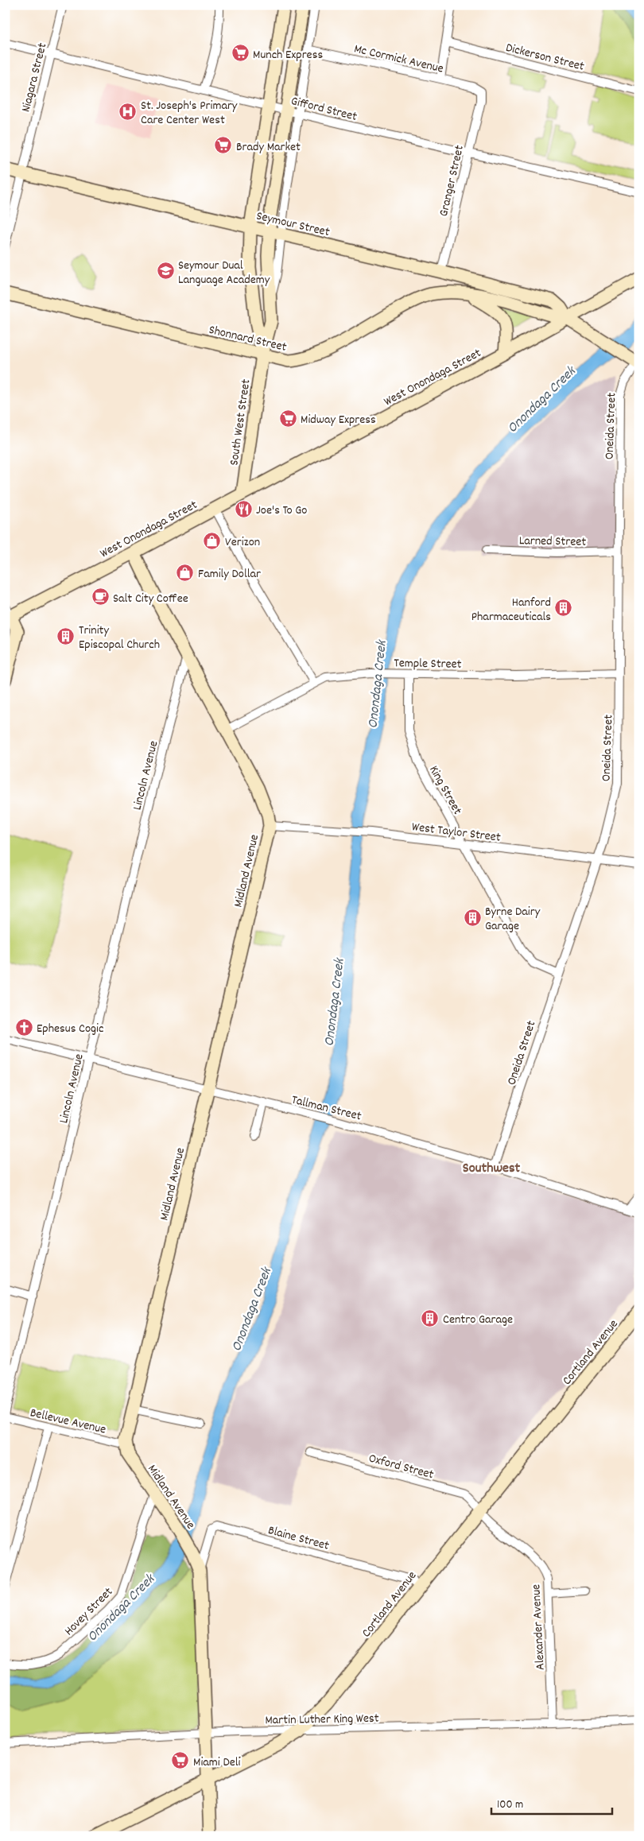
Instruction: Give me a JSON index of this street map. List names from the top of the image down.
{
  "streets": {
    "street": [
      "Dickerson Street",
      "Mc Cormick Avenue",
      "Niagara Street",
      "Gifford Street",
      "Granger Street",
      "Seymour Street",
      "Shonnard Street",
      "West Onondaga Street",
      "South West Street",
      "Oneida Street",
      "Larned Street",
      "Temple Street",
      "Lincoln Avenue",
      "King Street",
      "West Taylor Street",
      "Midland Avenue",
      "Tallman Street",
      "Cortland Avenue",
      "Bellevue Avenue",
      "Oxford Street",
      "Blaine Street",
      "Hovey Street",
      "Alexander Avenue",
      "Martin Luther King West"
    ]
  },
  "crossings": [
    ["Mc Cormick Avenue", "Granger Street"],
    ["Mc Cormick Avenue", "South West Street"],
    ["Niagara Street", "Gifford Street"],
    ["Niagara Street", "Seymour Street"],
    ["Gifford Street", "Granger Street"],
    ["Gifford Street", "South West Street"],
    ["Granger Street", "Seymour Street"],
    ["Seymour Street", "Shonnard Street"],
    ["Seymour Street", "West Onondaga Street"],
    ["Seymour Street", "South West Street"],
    ["Shonnard Street", "West Onondaga Street"],
    ["Shonnard Street", "South West Street"],
    ["West Onondaga Street", "South West Street"],
    ["West Onondaga Street", "Midland Avenue"],
    ["Oneida Street", "Larned Street"],
    ["Oneida Street", "Temple Street"],
    ["Oneida Street", "King Street"],
    ["Oneida Street", "West Taylor Street"],
    ["Oneida Street", "Tallman Street"],
    ["Temple Street", "King Street"],
    ["Temple Street", "Midland Avenue"],
    ["Lincoln Avenue", "Midland Avenue"],
    ["Lincoln Avenue", "Tallman Street"],
    ["King Street", "West Taylor Street"],
    ["West Taylor Street", "Midland Avenue"],
    ["Midland Avenue", "Tallman Street"],
    ["Midland Avenue", "Cortland Avenue"],
    ["Midland Avenue", "Bellevue Avenue"],
    ["Midland Avenue", "Blaine Street"],
    ["Midland Avenue", "Hovey Street"],
    ["Midland Avenue", "Martin Luther King West"],
    ["Cortland Avenue", "Oxford Street"],
    ["Cortland Avenue", "Blaine Street"],
    ["Cortland Avenue", "Alexander Avenue"],
    ["Cortland Avenue", "Martin Luther King West"],
    ["Oxford Street", "Alexander Avenue"],
    ["Alexander Avenue", "Martin Luther King West"]
  ],
  "districts": ["Southwest"],
  "water": ["Onondaga Creek"],
  "places": {
    "supermarket": [
      "Munch Express",
      "Brady Market",
      "Midway Express",
      "Miami Deli"
    ],
    "hospital": ["St. Joseph's Primary Care Center West"],
    "school or university": ["Seymour Dual Language Academy"],
    "restaurant": ["Joe's To Go"],
    "shop": ["Verizon", "Family Dollar"],
    "cafe": ["Salt City Coffee"],
    "building": [
      "Hanford Pharmaceuticals",
      "Trinity Episcopal Church",
      "Byrne Dairy Garage",
      "Centro Garage"
    ],
    "church": ["Ephesus Cogic"]
  },
  "scale_bar": "100 m"
}
